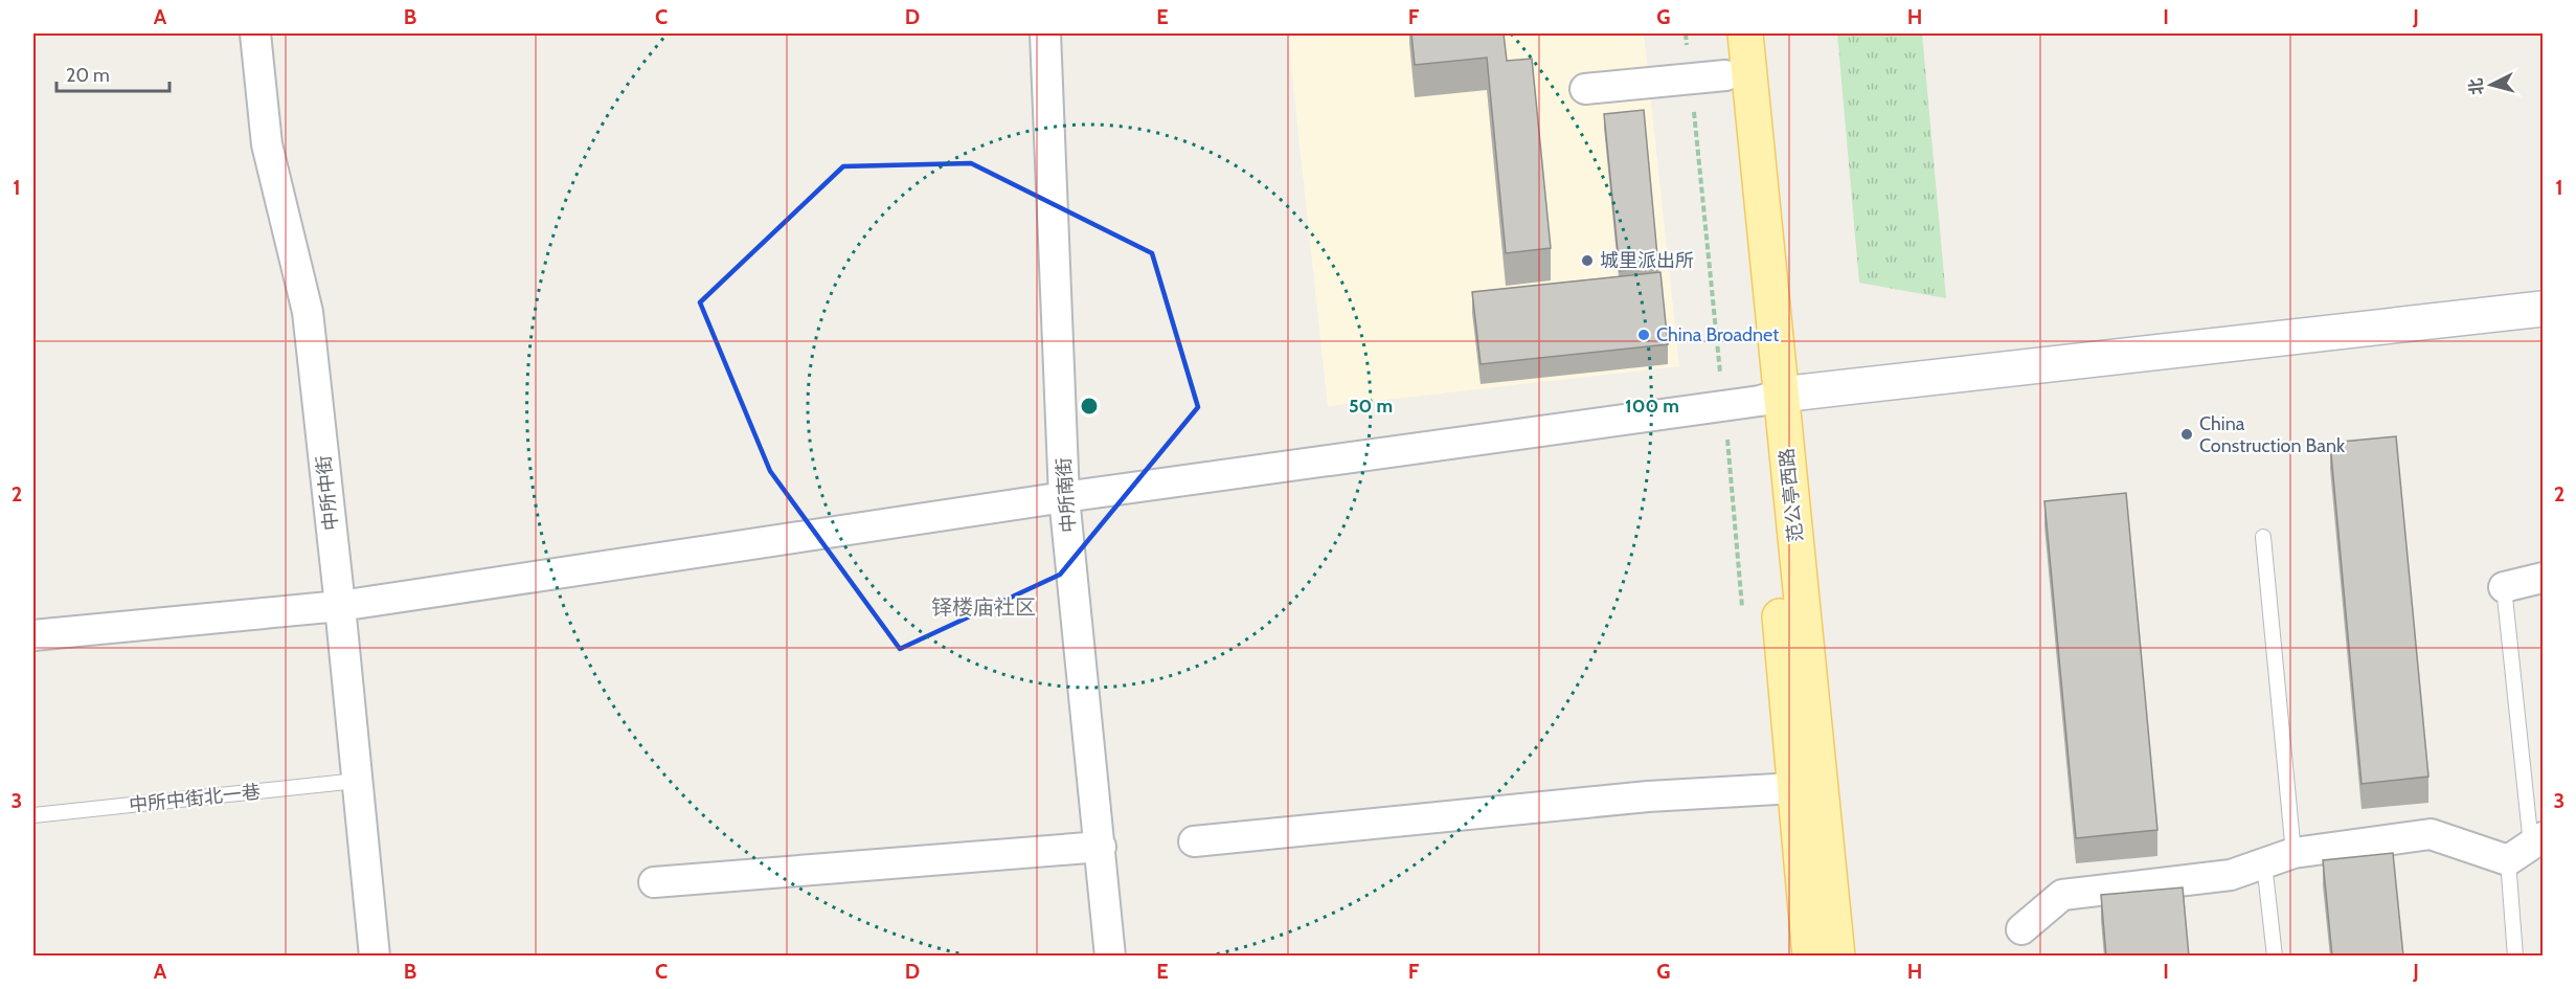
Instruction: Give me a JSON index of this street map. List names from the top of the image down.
{
  "streets": {
    "main road": ["范公亭西路"],
    "street": ["中所中街", "中所南街"],
    "lane": ["中所中街北一巷"]
  },
  "crossings": [
    ["中所中街", "中所中街北一巷"]
  ],
  "districts": ["铎楼庙社区"],
  "places": ["城里派出所", "China Broadnet", "China Construction Bank"],
  "scale_bar": "20 m",
  "north": "left",
  "grid": {
    "columns": [
      "A",
      "B",
      "C",
      "D",
      "E",
      "F",
      "G",
      "H",
      "I",
      "J"
    ],
    "rows": ["1", "2", "3"]
  },
  "rings": ["50 m", "100 m"]
}
